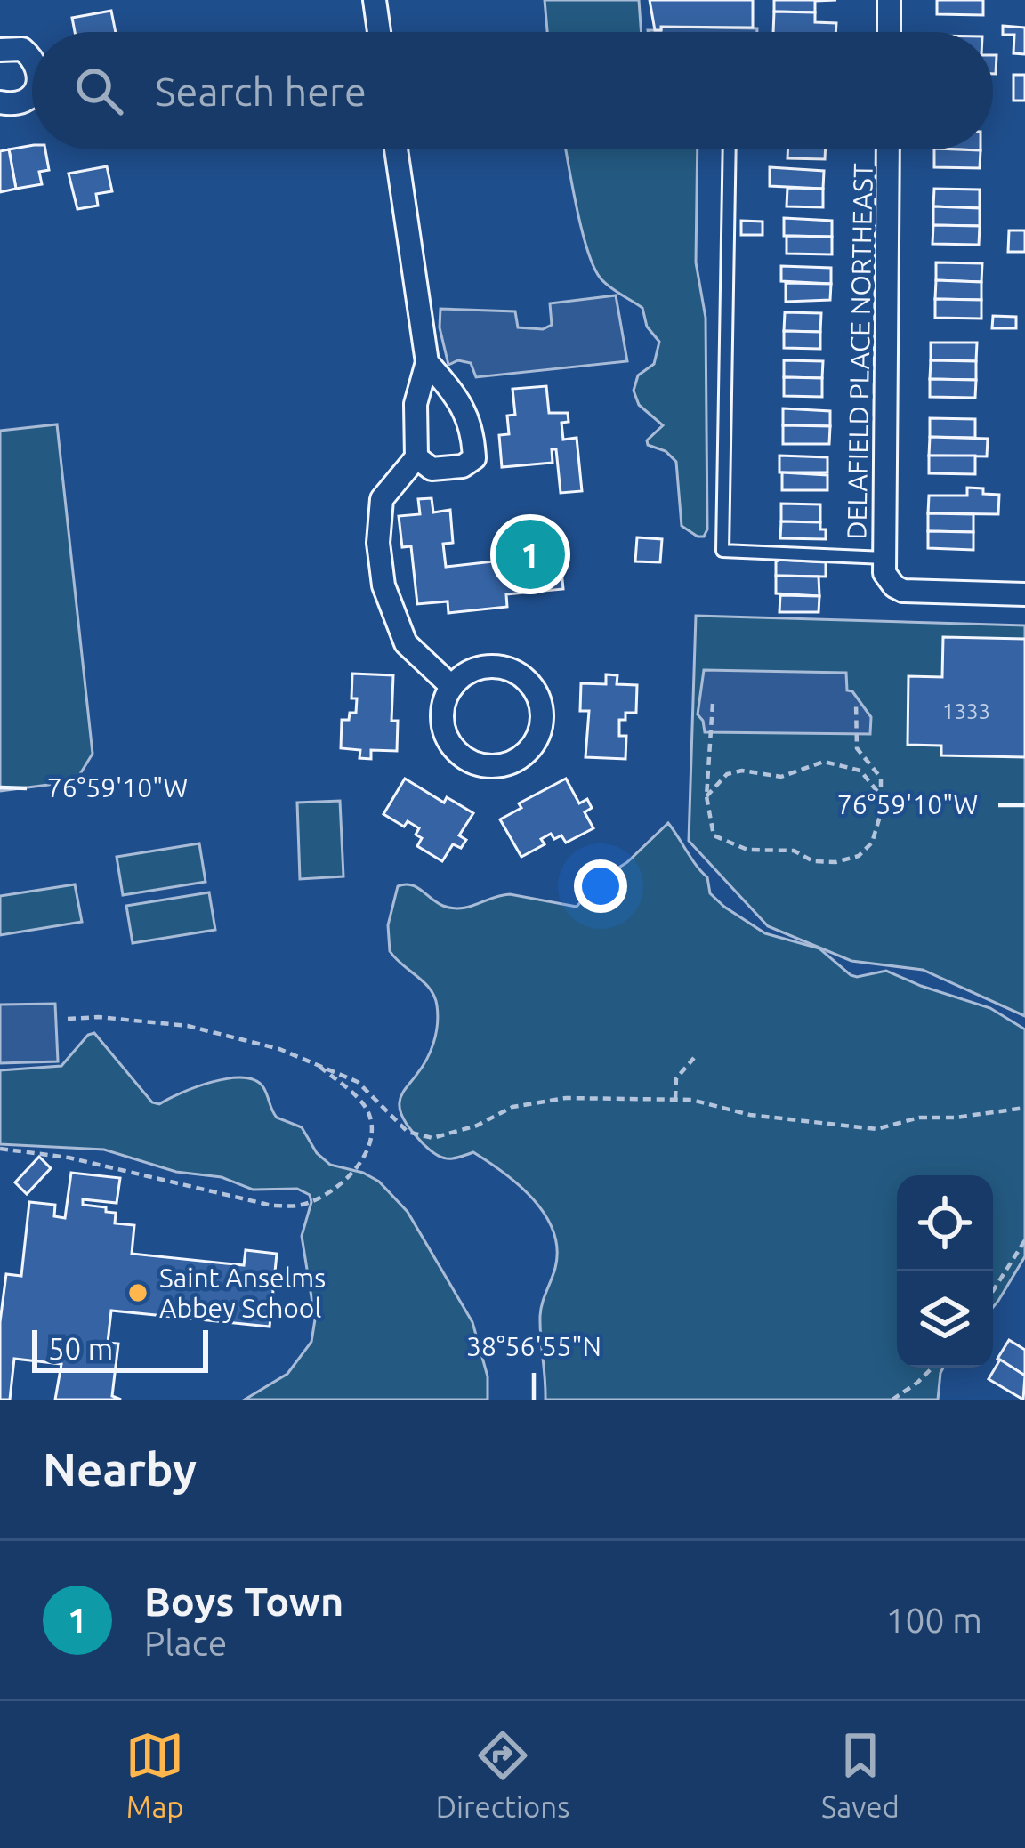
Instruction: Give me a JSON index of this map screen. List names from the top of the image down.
{
  "streets": {
    "street": ["DELAFIELD PLACE NORTHEAST"]
  },
  "places": ["Saint Anselms Abbey School"],
  "house_numbers": ["1333"],
  "scale_bar": "50 m",
  "page": {
    "search": "Search here",
    "pins": "1",
    "scale": "50 m",
    "heading": "Nearby",
    "list": [
      {
        "mark": "1",
        "name": "Boys Town",
        "note": "Place",
        "value": "100 m"
      }
    ],
    "nav": ["Map", "Directions", "Saved"]
  },
  "coordinates": ["76°59'10\"W", "38°56'55\"N"]
}
